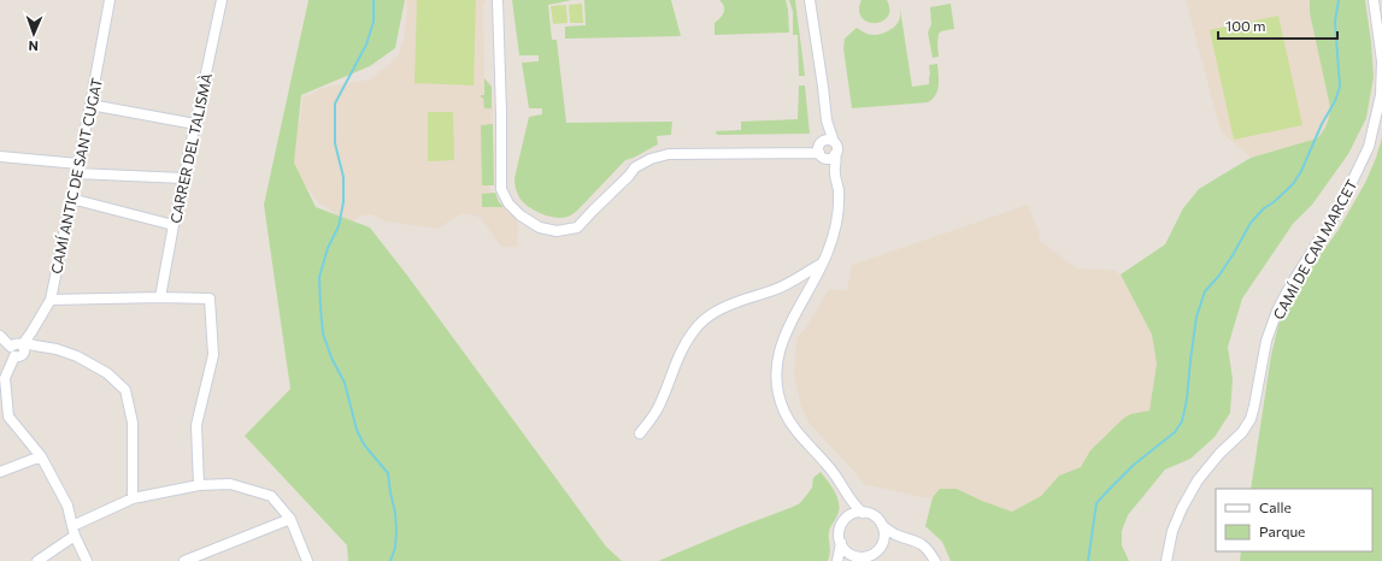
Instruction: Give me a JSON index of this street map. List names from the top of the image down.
{
  "streets": {
    "street": ["CARRER DEL TALISMÀ", "CAMÍ ANTIC DE SANT CUGAT", "CAMÍ DE CAN MARCET"]
  },
  "legend": ["Calle", "Parque"],
  "scale_bar": "100 m",
  "north": "bottom"
}
